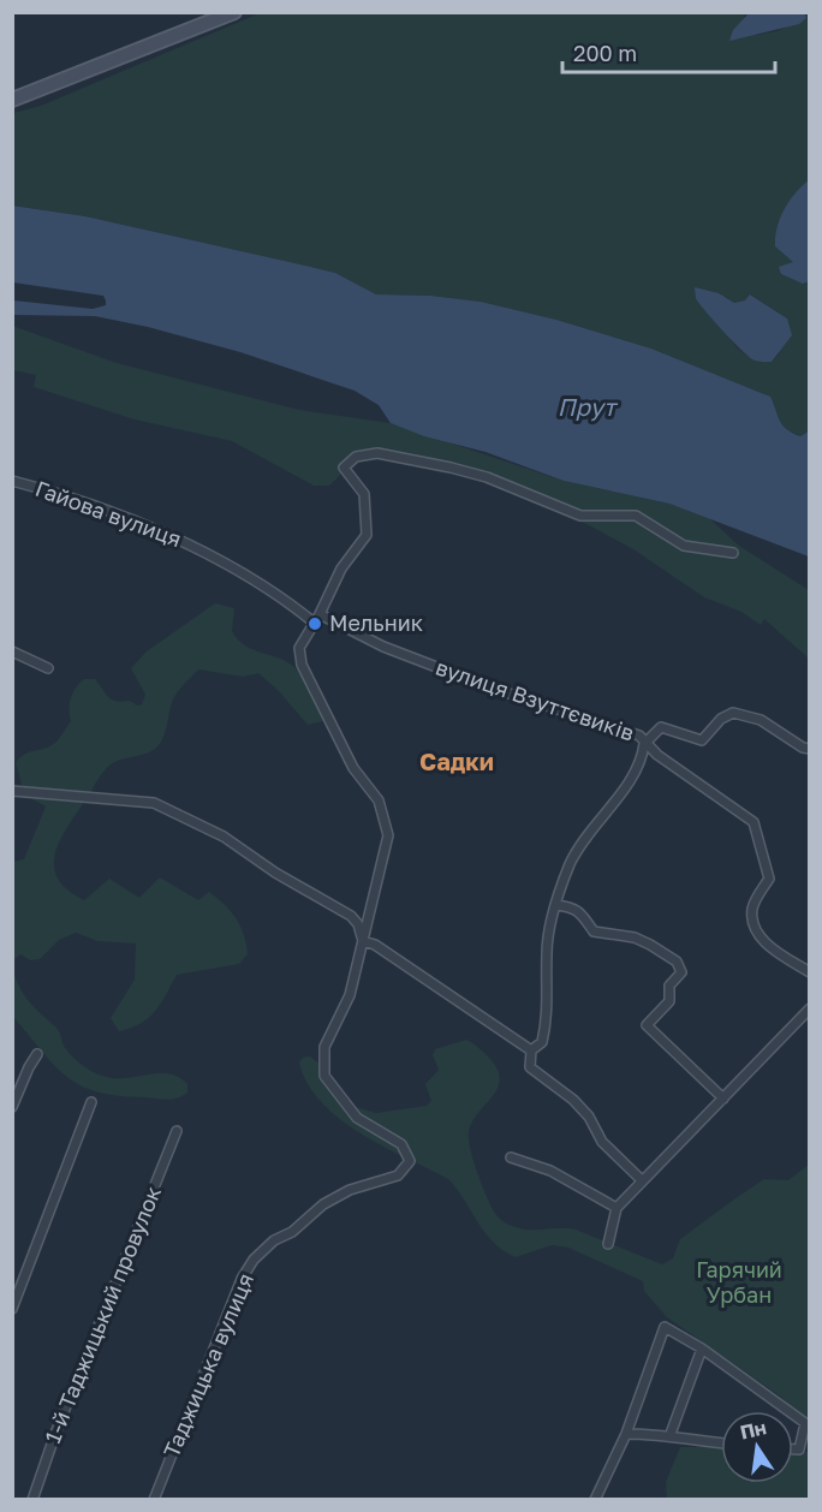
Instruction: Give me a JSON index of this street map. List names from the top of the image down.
{
  "streets": {
    "street": [
      "Гайова вулиця",
      "вулиця Взуттєвиків",
      "1-й Таджицький провулок",
      "Таджицька вулиця"
    ]
  },
  "crossings": [
    ["Гайова вулиця", "вулиця Взуттєвиків"]
  ],
  "districts": ["Садки"],
  "water": ["Прут"],
  "parks": ["Гарячий Урбан"],
  "places": ["Мельник"],
  "scale_bar": "200 m",
  "north": "top"
}
